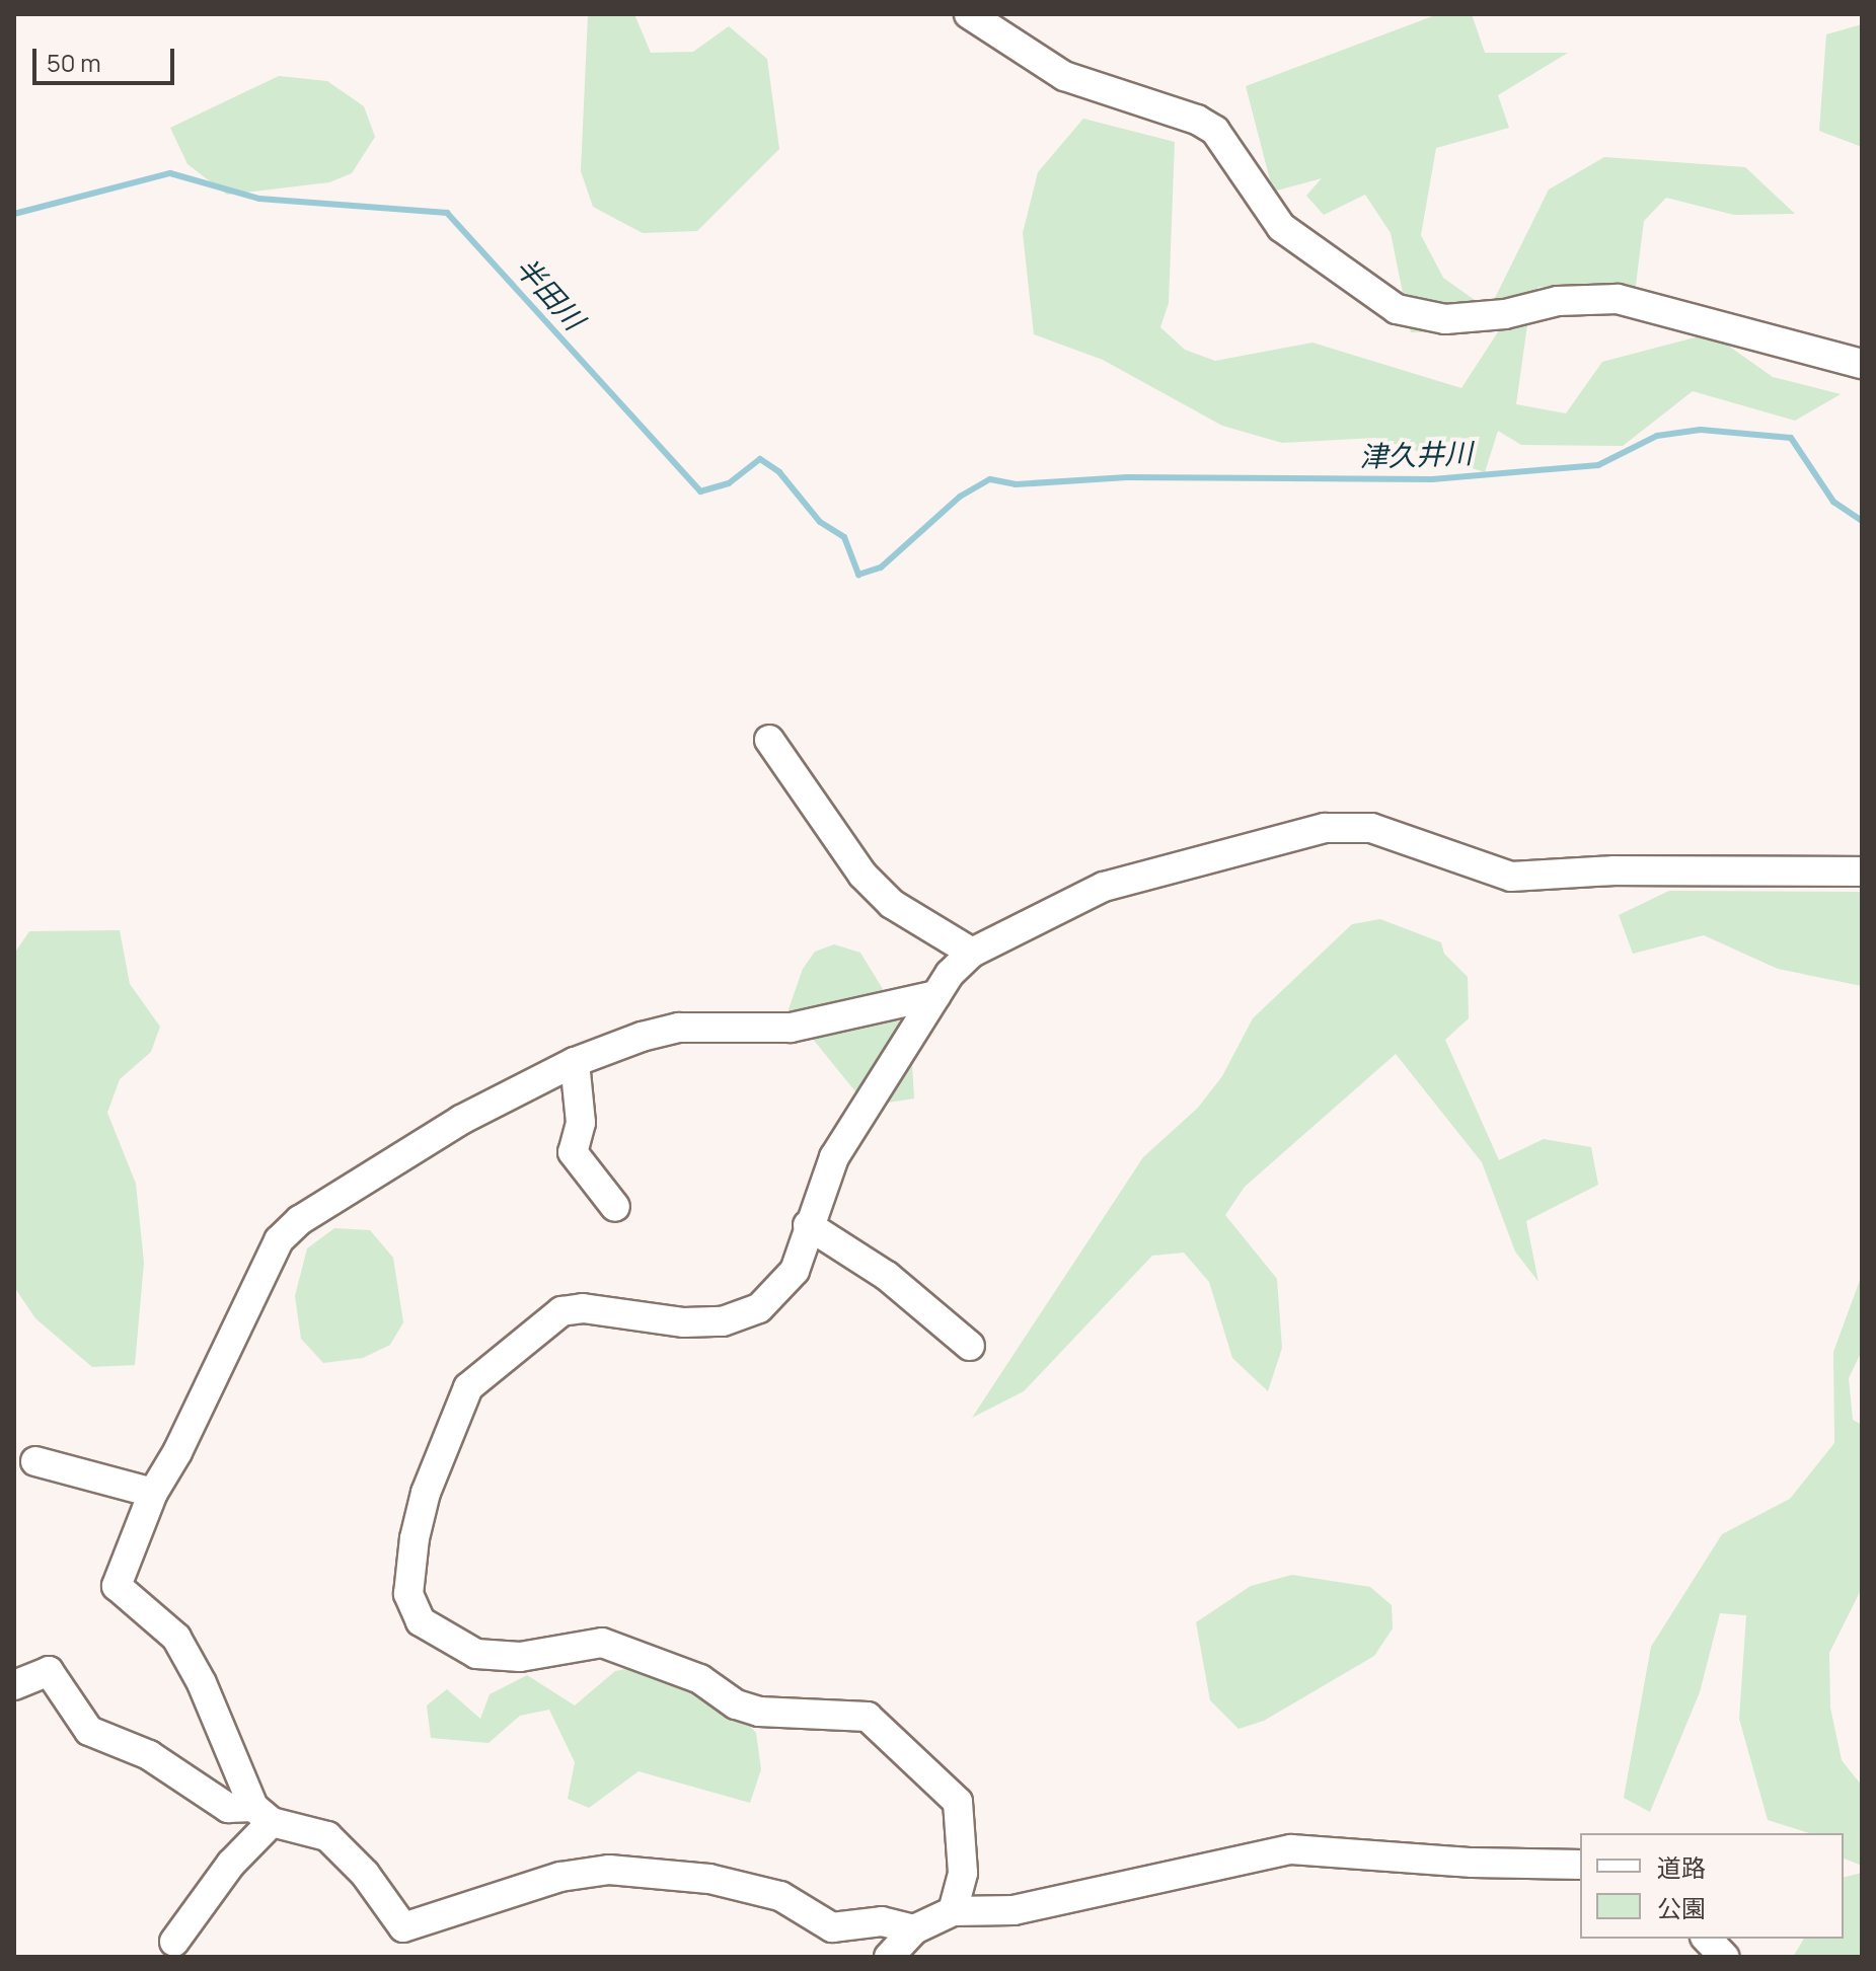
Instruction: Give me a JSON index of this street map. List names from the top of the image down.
{
  "water": ["半田川", "津久井川"],
  "legend": ["道路", "公園"],
  "scale_bar": "50 m"
}
